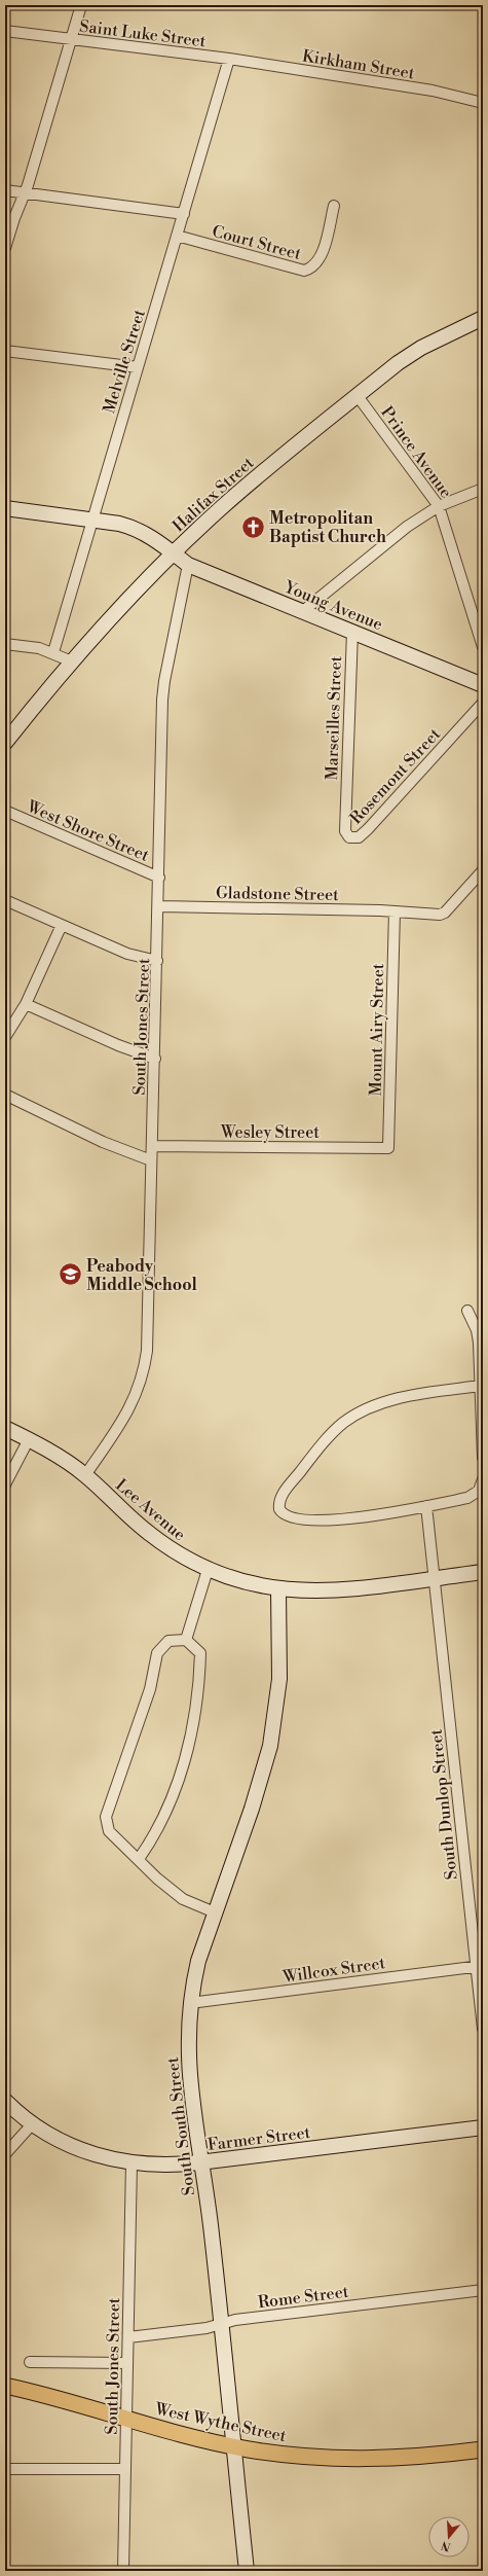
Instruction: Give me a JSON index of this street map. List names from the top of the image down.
{
  "streets": {
    "main road": ["West Wythe Street"],
    "street": [
      "Saint Luke Street",
      "Kirkham Street",
      "Court Street",
      "Melville Street",
      "Prince Avenue",
      "Halifax Street",
      "Young Avenue",
      "Marseilles Street",
      "Rosemont Street",
      "West Shore Street",
      "Gladstone Street",
      "South Jones Street",
      "Mount Airy Street",
      "Wesley Street",
      "Lee Avenue",
      "South Dunlop Street",
      "Willcox Street",
      "South South Street",
      "Farmer Street",
      "Rome Street"
    ]
  },
  "crossings": [
    ["Saint Luke Street", "Kirkham Street"],
    ["Saint Luke Street", "Melville Street"],
    ["Kirkham Street", "Melville Street"],
    ["Court Street", "Melville Street"],
    ["Melville Street", "Young Avenue"],
    ["Prince Avenue", "Halifax Street"],
    ["Halifax Street", "Young Avenue"],
    ["Young Avenue", "Marseilles Street"],
    ["Young Avenue", "South Jones Street"],
    ["Marseilles Street", "Rosemont Street"],
    ["West Shore Street", "South Jones Street"],
    ["Gladstone Street", "South Jones Street"],
    ["Gladstone Street", "Mount Airy Street"],
    ["South Jones Street", "Wesley Street"],
    ["South Jones Street", "Lee Avenue"],
    ["South Jones Street", "Farmer Street"],
    ["South Jones Street", "Rome Street"],
    ["South Jones Street", "West Wythe Street"],
    ["Mount Airy Street", "Wesley Street"],
    ["Lee Avenue", "South Dunlop Street"],
    ["Lee Avenue", "South South Street"],
    ["South Dunlop Street", "Willcox Street"],
    ["Willcox Street", "South South Street"],
    ["South South Street", "Farmer Street"],
    ["South South Street", "Rome Street"],
    ["South South Street", "West Wythe Street"]
  ],
  "places": {
    "church": ["Metropolitan Baptist Church"],
    "school or university": ["Peabody Middle School"]
  },
  "north": "bottom"
}
